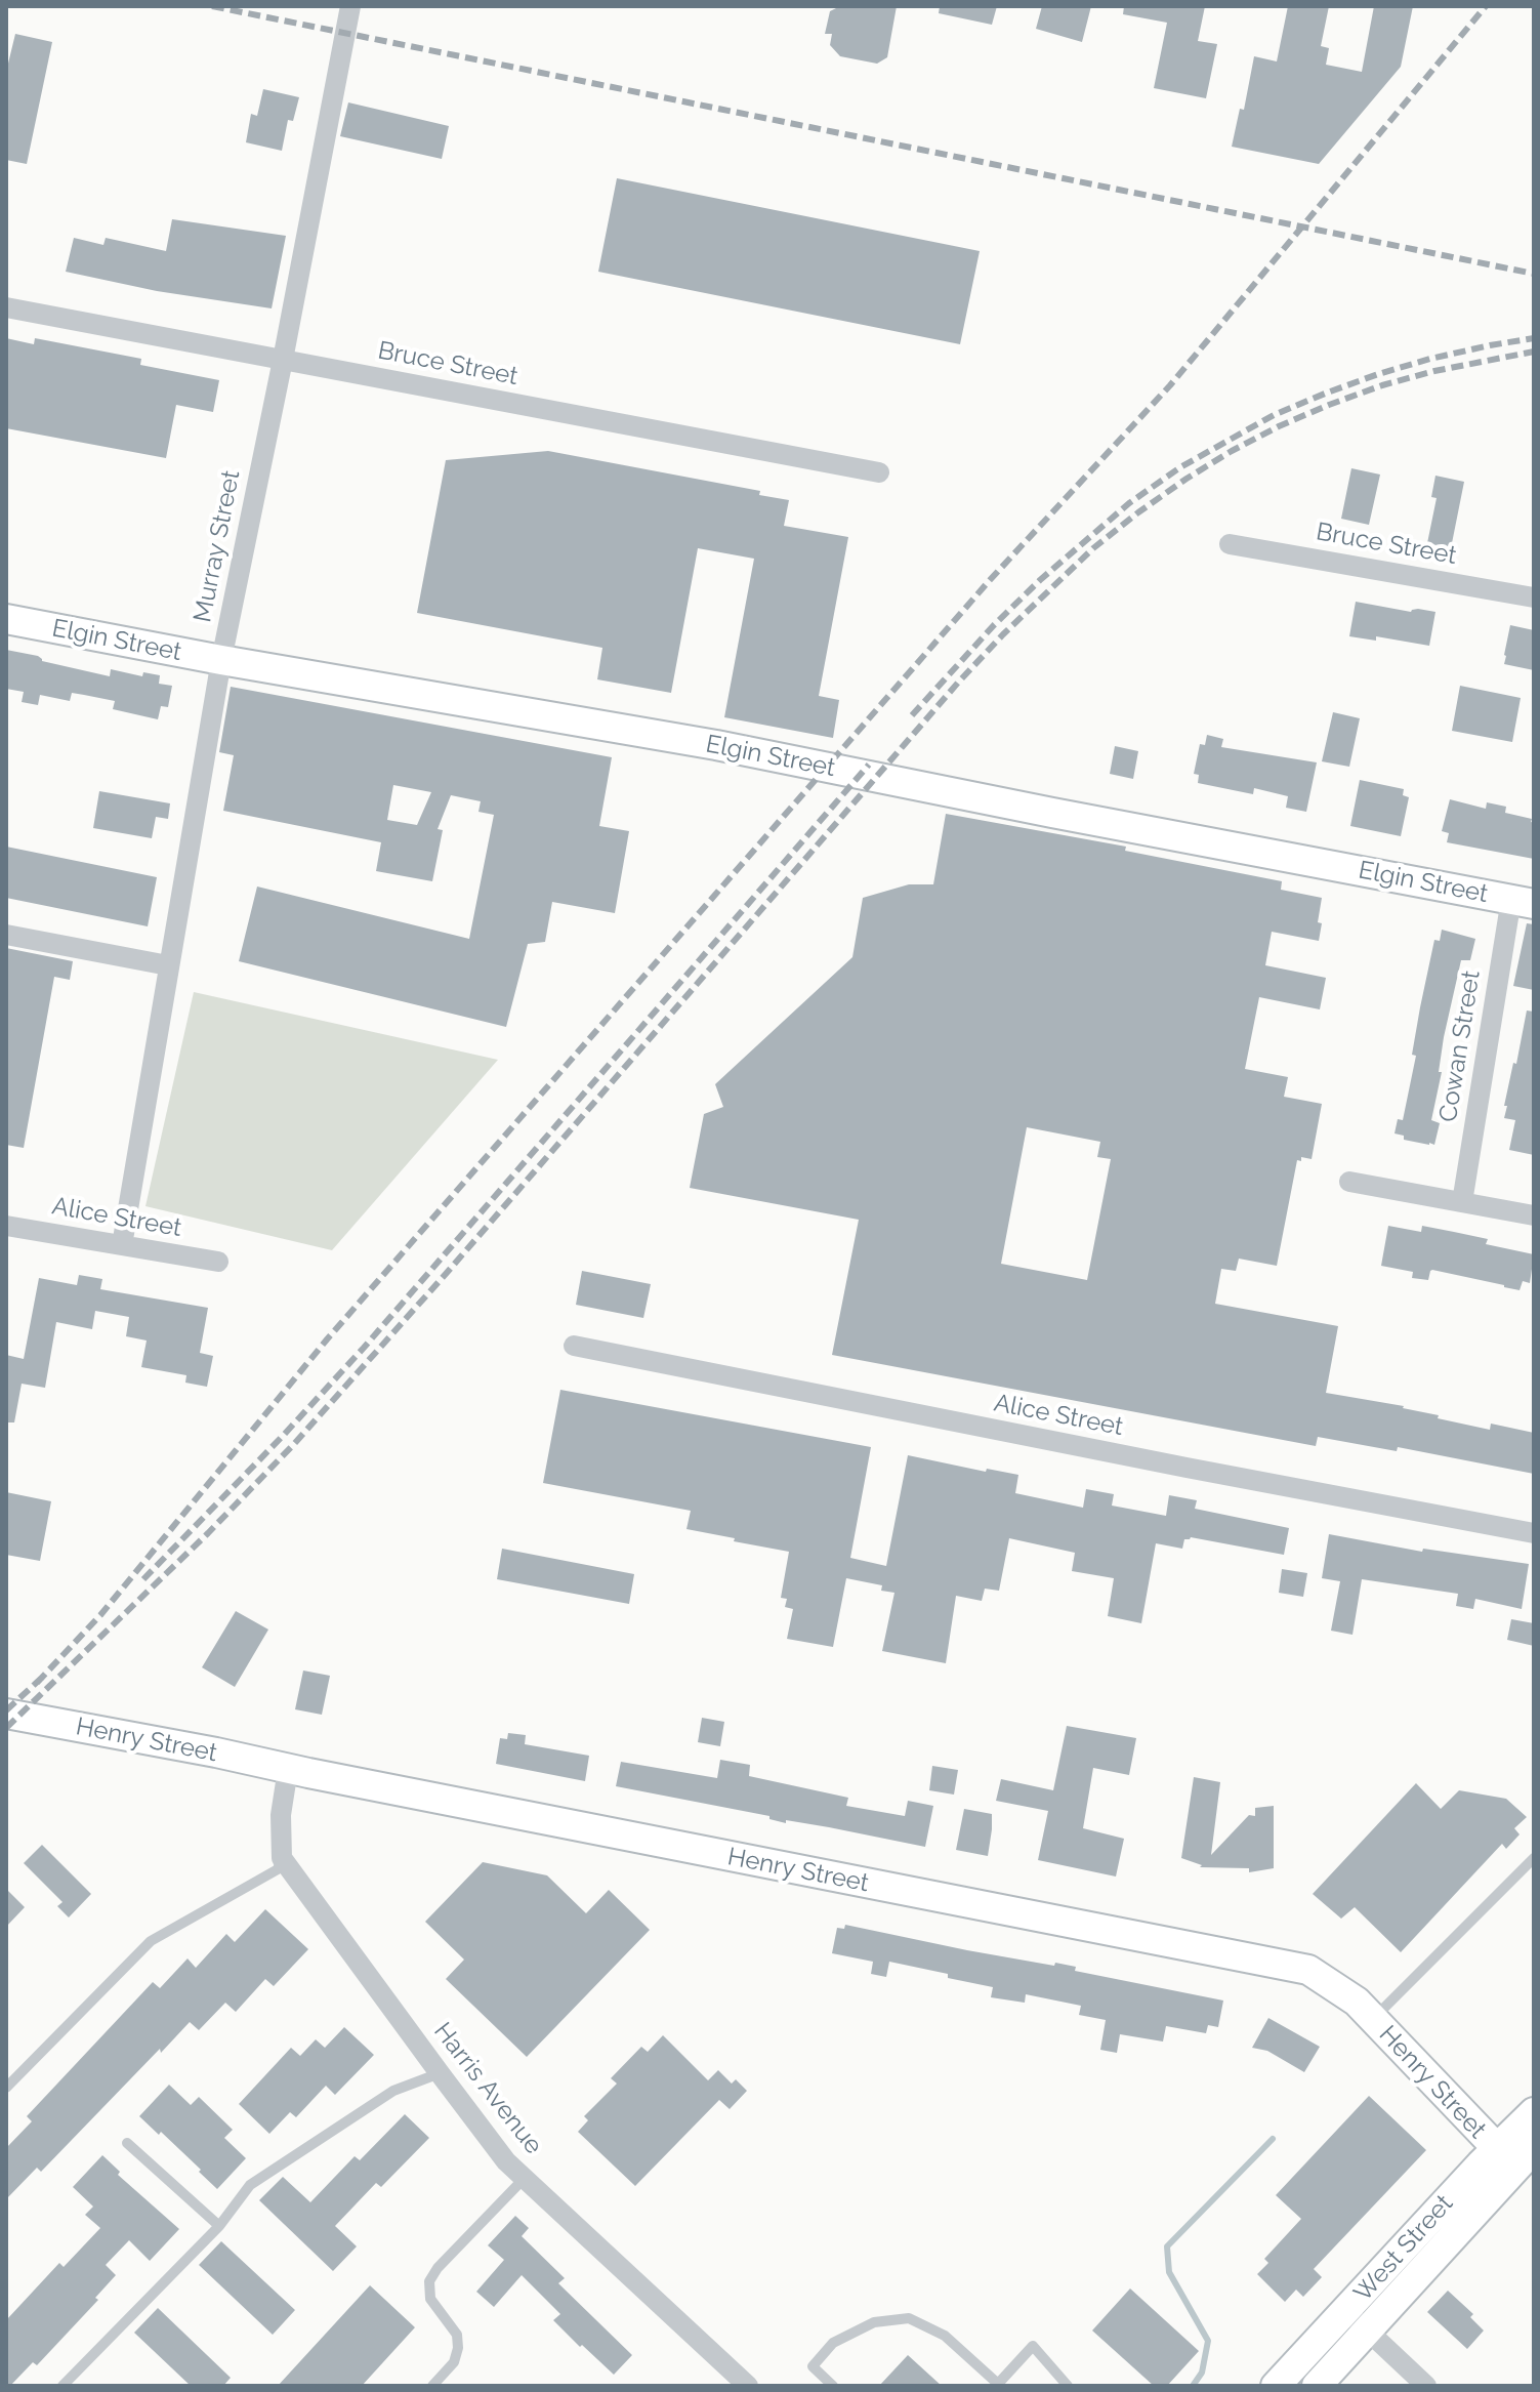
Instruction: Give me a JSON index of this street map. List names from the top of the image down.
{
  "streets": {
    "main road": ["Elgin Street", "Henry Street", "West Street"],
    "street": [
      "Bruce Street",
      "Murray Street",
      "Cowan Street",
      "Alice Street",
      "Harris Avenue"
    ]
  },
  "crossings": [
    ["Bruce Street", "Murray Street"],
    ["Murray Street", "Elgin Street"],
    ["Murray Street", "Alice Street"],
    ["Elgin Street", "Cowan Street"],
    ["Henry Street", "West Street"]
  ]
}
